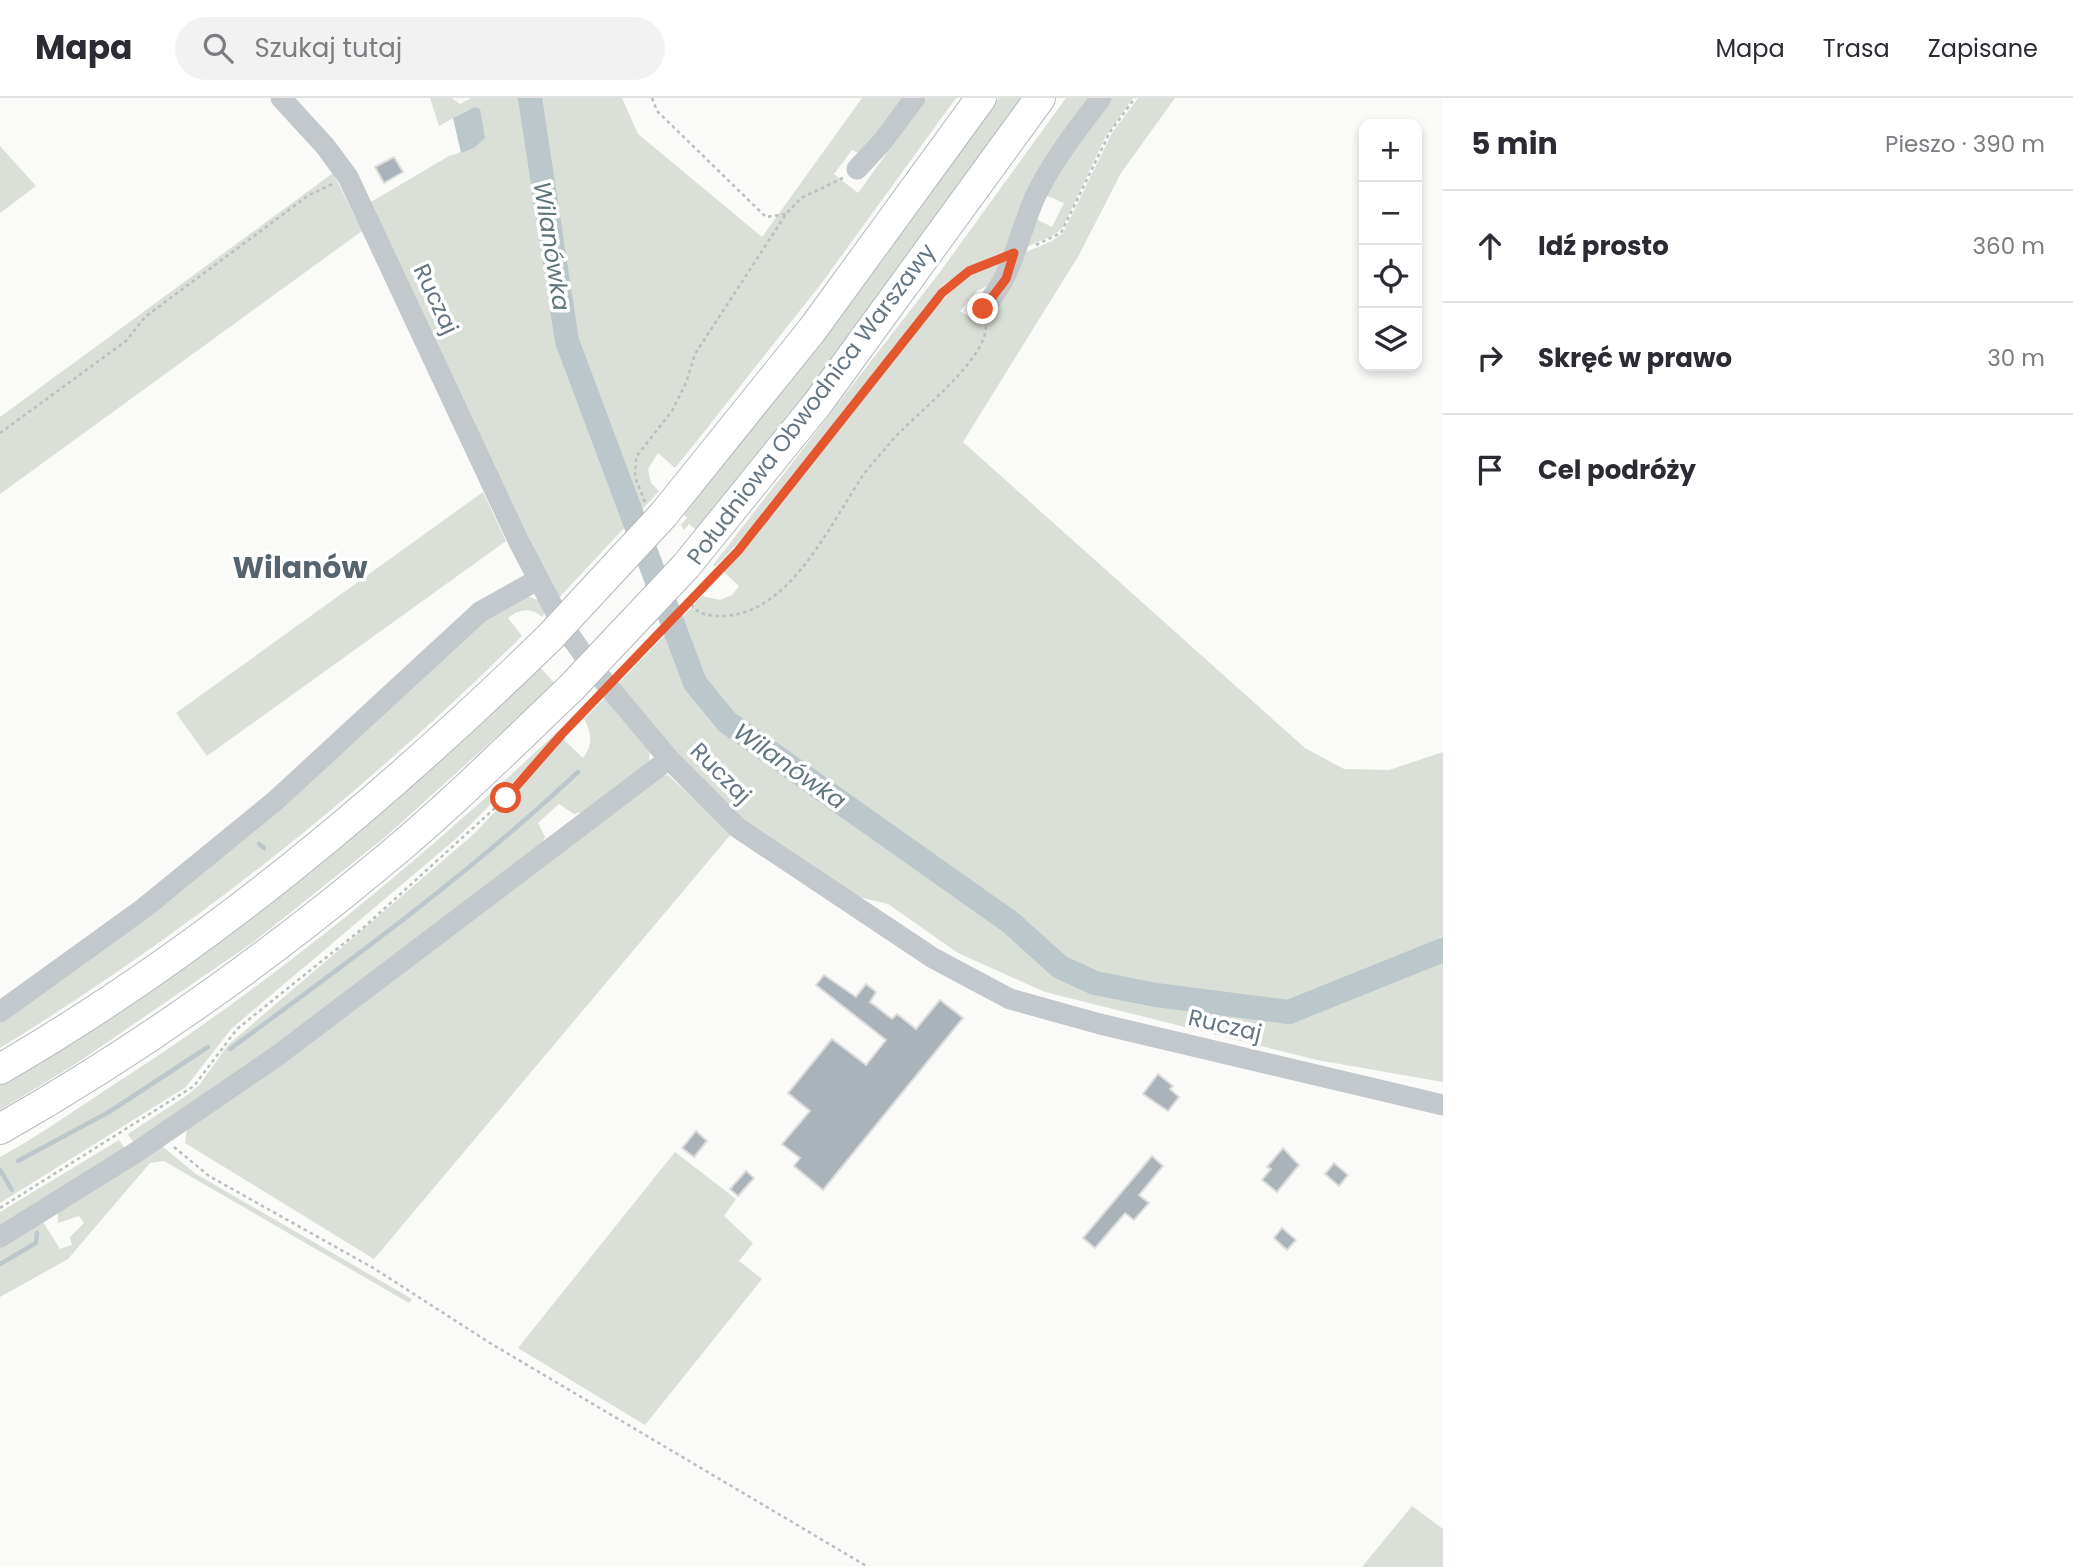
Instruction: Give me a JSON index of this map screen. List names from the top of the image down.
{
  "streets": {
    "highway": ["Południowa Obwodnica Warszawy"],
    "street": ["Ruczaj"]
  },
  "districts": ["Wilanów"],
  "water": ["Wilanówka"],
  "page": {
    "header": "Mapa",
    "search": "Szukaj tutaj",
    "nav": ["Mapa", "Trasa", "Zapisane"],
    "heading": ["5 min", "Pieszo · 390 m"],
    "map_buttons": ["+", "−"],
    "list": [
      ["Idź prosto", "360 m"],
      ["Skręć w prawo", "30 m"],
      "Cel podróży"
    ]
  }
}
